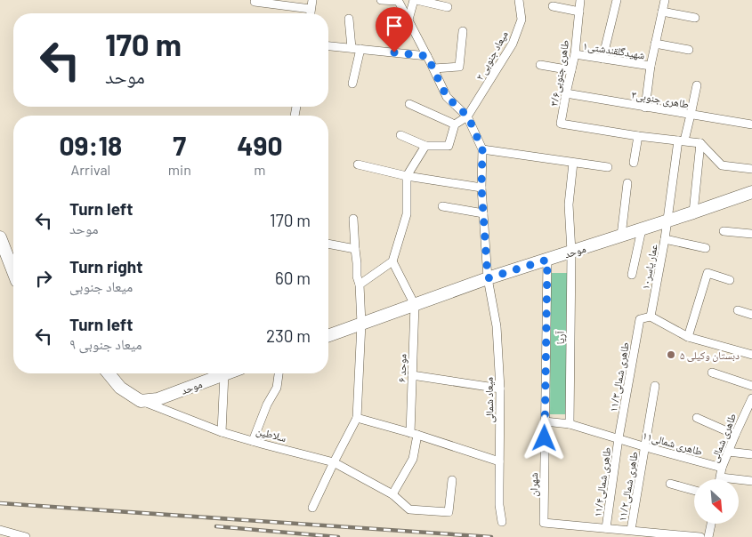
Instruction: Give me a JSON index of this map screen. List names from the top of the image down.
{
  "streets": {
    "street": [
      "شهیدگلقندشتی۱",
      "میعاد جنوبی ۲",
      "طاهری جنوبی۳/۶",
      "طاهری جنوبی۳",
      "موحد",
      "عمار یاسر۱۰",
      "آریا",
      "موحد ۶",
      "طاهری شمالی۱۱/۳",
      "میعاد شمالی",
      "سلاطین",
      "طاهری شمالی",
      "طاهری شمالی۱۱",
      "طاهری شمالی۱۱/۴",
      "شهران",
      "طاهری شمالی۱۱/۲"
    ]
  },
  "crossings": [
    ["شهیدگلقندشتی۱", "طاهری جنوبی۳/۶"],
    ["طاهری جنوبی۳/۶", "طاهری جنوبی۳"],
    ["طاهری جنوبی۳", "عمار یاسر۱۰"],
    ["موحد", "عمار یاسر۱۰"],
    ["موحد", "آریا"],
    ["موحد", "موحد ۶"],
    ["موحد", "میعاد شمالی"],
    ["موحد", "سلاطین"],
    ["موحد", "شهران"],
    ["عمار یاسر۱۰", "طاهری شمالی۱۱/۳"],
    ["آریا", "طاهری شمالی۱۱"],
    ["موحد ۶", "سلاطین"],
    ["طاهری شمالی۱۱/۳", "طاهری شمالی۱۱"],
    ["طاهری شمالی۱۱/۳", "طاهری شمالی۱۱/۴"],
    ["طاهری شمالی", "طاهری شمالی۱۱"],
    ["طاهری شمالی۱۱", "طاهری شمالی۱۱/۴"],
    ["طاهری شمالی۱۱", "شهران"],
    ["طاهری شمالی۱۱", "طاهری شمالی۱۱/۲"],
    ["طاهری شمالی۱۱/۴", "شهران"]
  ],
  "places": ["دبستان وکیلی ۵"],
  "north": "bottom right",
  "page": {
    "turn": ["170 m", "موحد"],
    "eta": [
      "09:18",
      "Arrival",
      "7",
      "min",
      "490",
      "m"
    ],
    "list": [
      {
        "name": "Turn left",
        "note": "موحد",
        "value": "170 m"
      },
      {
        "name": "Turn right",
        "note": "میعاد جنوبی",
        "value": "60 m"
      },
      {
        "name": "Turn left",
        "note": "میعاد جنوبی ۹",
        "value": "230 m"
      }
    ]
  }
}
